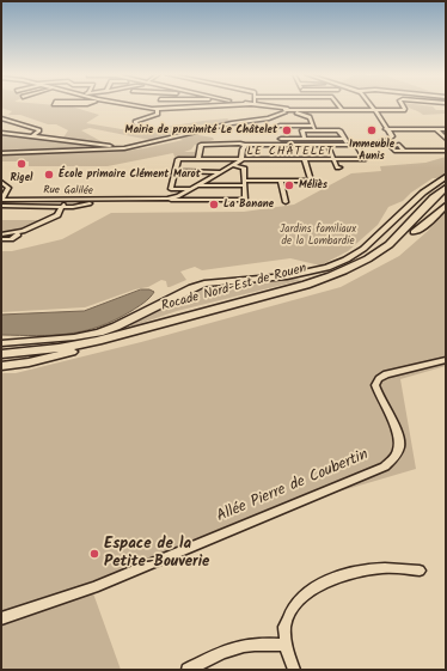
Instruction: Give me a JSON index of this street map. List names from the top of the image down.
{
  "streets": {
    "highway": ["Rocade Nord-Est de Rouen"],
    "street": ["Rue Galilée", "Allée Pierre de Coubertin"]
  },
  "districts": ["LE CHÂTELET"],
  "parks": ["Jardins familiaux de la Lombardie"],
  "places": [
    "Mairie de proximité Le Châtelet",
    "Immeuble Aunis",
    "Rigel",
    "École primaire Clément Marot",
    "Méliès",
    "La Banane",
    "Espace de la Petite-Bouverie"
  ]
}
